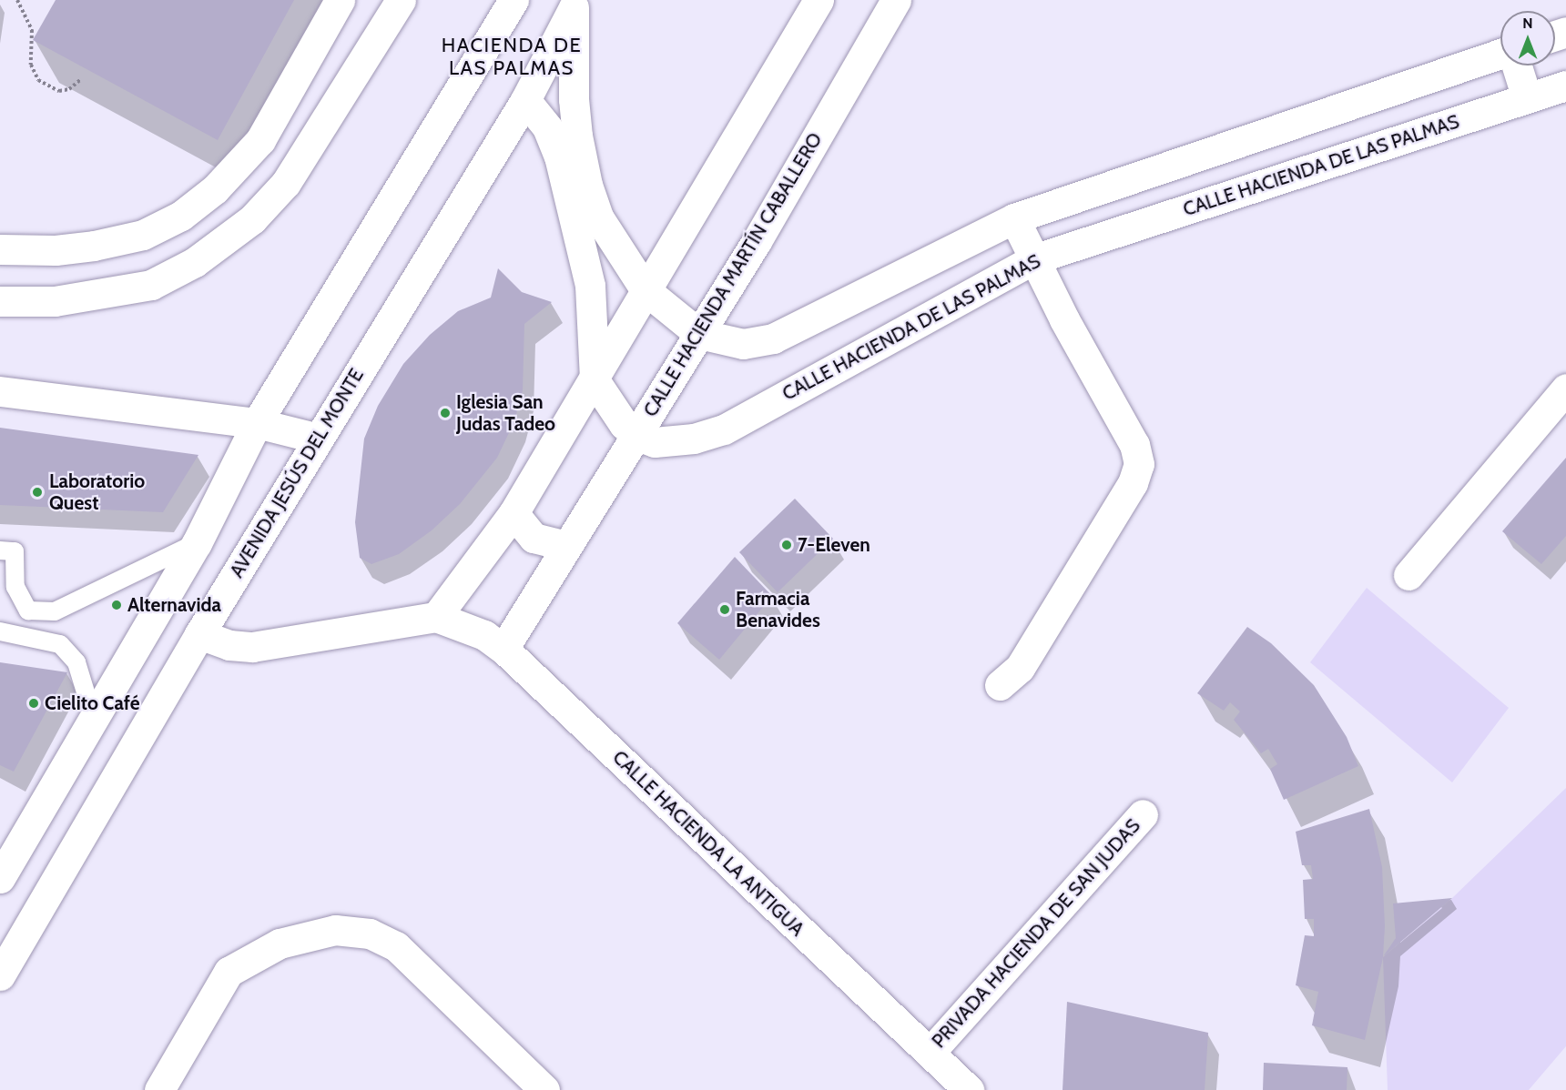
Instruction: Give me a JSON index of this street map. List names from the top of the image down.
{
  "streets": {
    "street": [
      "CALLE HACIENDA DE LAS PALMAS",
      "CALLE HACIENDA MARTÍN CABALLERO",
      "AVENIDA JESÚS DEL MONTE",
      "CALLE HACIENDA LA ANTIGUA",
      "PRIVADA HACIENDA DE SAN JUDAS"
    ]
  },
  "crossings": [
    ["CALLE HACIENDA DE LAS PALMAS", "CALLE HACIENDA MARTÍN CABALLERO"],
    ["CALLE HACIENDA MARTÍN CABALLERO", "CALLE HACIENDA LA ANTIGUA"],
    ["CALLE HACIENDA LA ANTIGUA", "PRIVADA HACIENDA DE SAN JUDAS"]
  ],
  "districts": ["HACIENDA DE LAS PALMAS"],
  "places": [
    "Iglesia San Judas Tadeo",
    "Laboratorio Quest",
    "7-Eleven",
    "Alternavida",
    "Farmacia Benavides",
    "Cielito Café"
  ],
  "north": "top"
}
